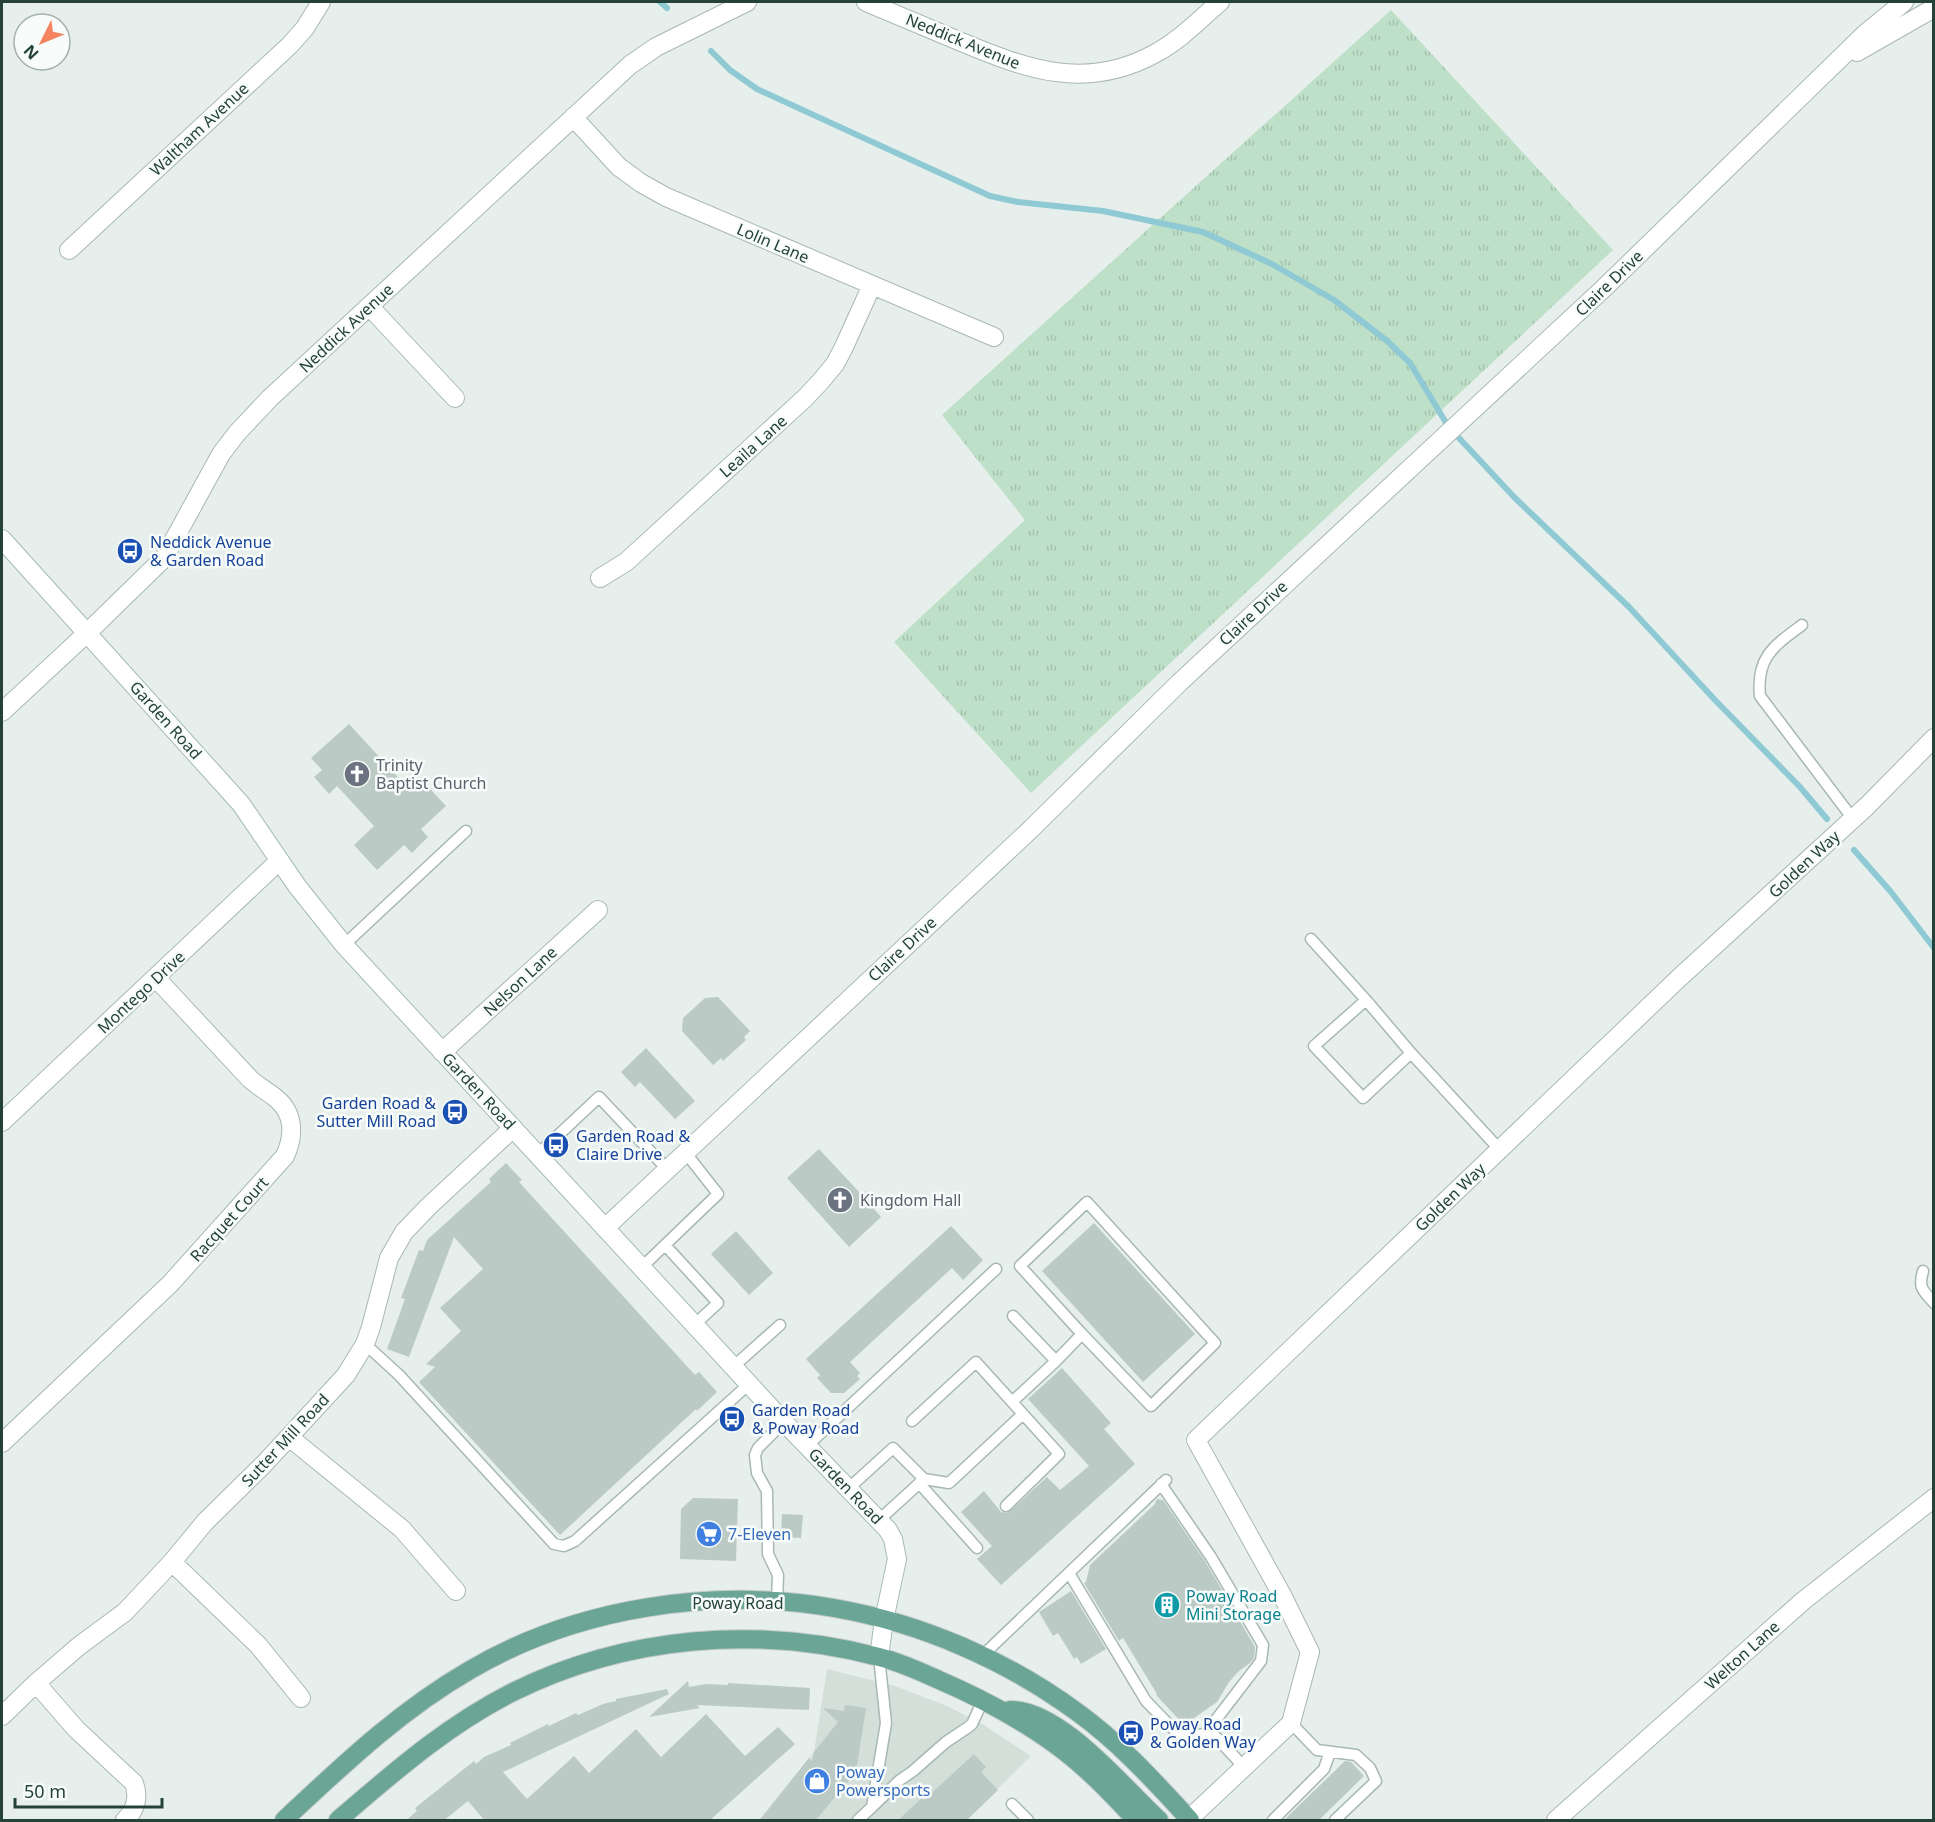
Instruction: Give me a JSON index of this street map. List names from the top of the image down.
{
  "streets": {
    "main road": ["Poway Road"],
    "street": [
      "Neddick Avenue",
      "Waltham Avenue",
      "Lolin Lane",
      "Claire Drive",
      "Leaila Lane",
      "Garden Road",
      "Golden Way",
      "Nelson Lane",
      "Montego Drive",
      "Racquet Court",
      "Sutter Mill Road",
      "Welton Lane"
    ]
  },
  "crossings": [
    ["Neddick Avenue", "Lolin Lane"],
    ["Neddick Avenue", "Garden Road"],
    ["Lolin Lane", "Leaila Lane"],
    ["Claire Drive", "Garden Road"],
    ["Garden Road", "Nelson Lane"],
    ["Garden Road", "Montego Drive"],
    ["Garden Road", "Sutter Mill Road"],
    ["Garden Road", "Poway Road"],
    ["Montego Drive", "Racquet Court"]
  ],
  "places": {
    "bus stop": [
      "Neddick Avenue & Garden Road",
      "Garden Road & Sutter Mill Road",
      "Garden Road & Claire Drive",
      "Garden Road & Poway Road",
      "Poway Road & Golden Way"
    ],
    "church": ["Trinity Baptist Church", "Kingdom Hall"],
    "supermarket": ["7-Eleven"],
    "building": ["Poway Road Mini Storage"],
    "shop": ["Poway Powersports"]
  },
  "scale_bar": "50 m",
  "north": "bottom left"
}
